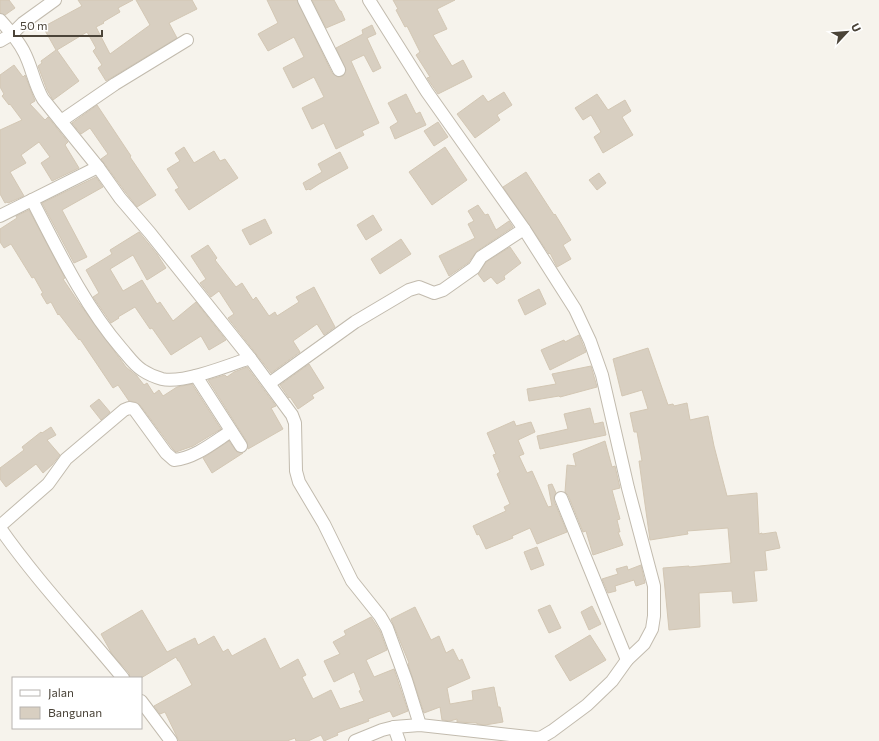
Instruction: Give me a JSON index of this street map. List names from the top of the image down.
{
  "legend": ["Jalan", "Bangunan"],
  "scale_bar": "50 m",
  "north": "top right"
}
